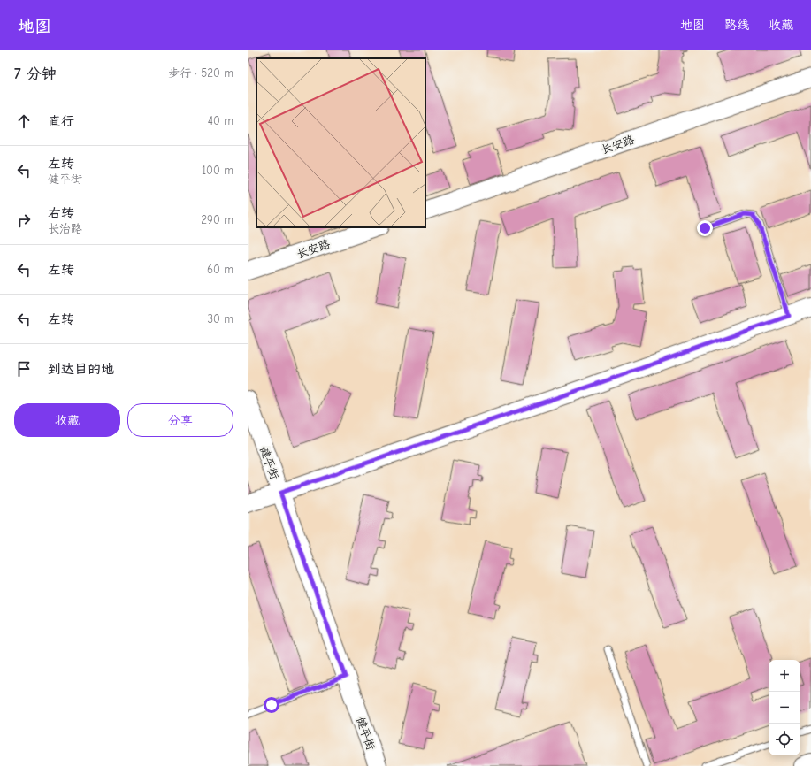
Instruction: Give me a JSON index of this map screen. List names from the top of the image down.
{
  "streets": {
    "street": ["长安路", "健平街"]
  },
  "page": {
    "header": "地图",
    "nav": ["地图", "路线", "收藏"],
    "heading": ["7 分钟", "步行 · 520 m"],
    "list": [
      ["直行", "40 m"],
      ["左转", "健平街", "100 m"],
      ["右转", "长治路", "290 m"],
      ["左转", "60 m"],
      ["左转", "30 m"],
      "到达目的地"
    ],
    "buttons": ["收藏", "分享"],
    "map_buttons": ["+", "−"]
  }
}
